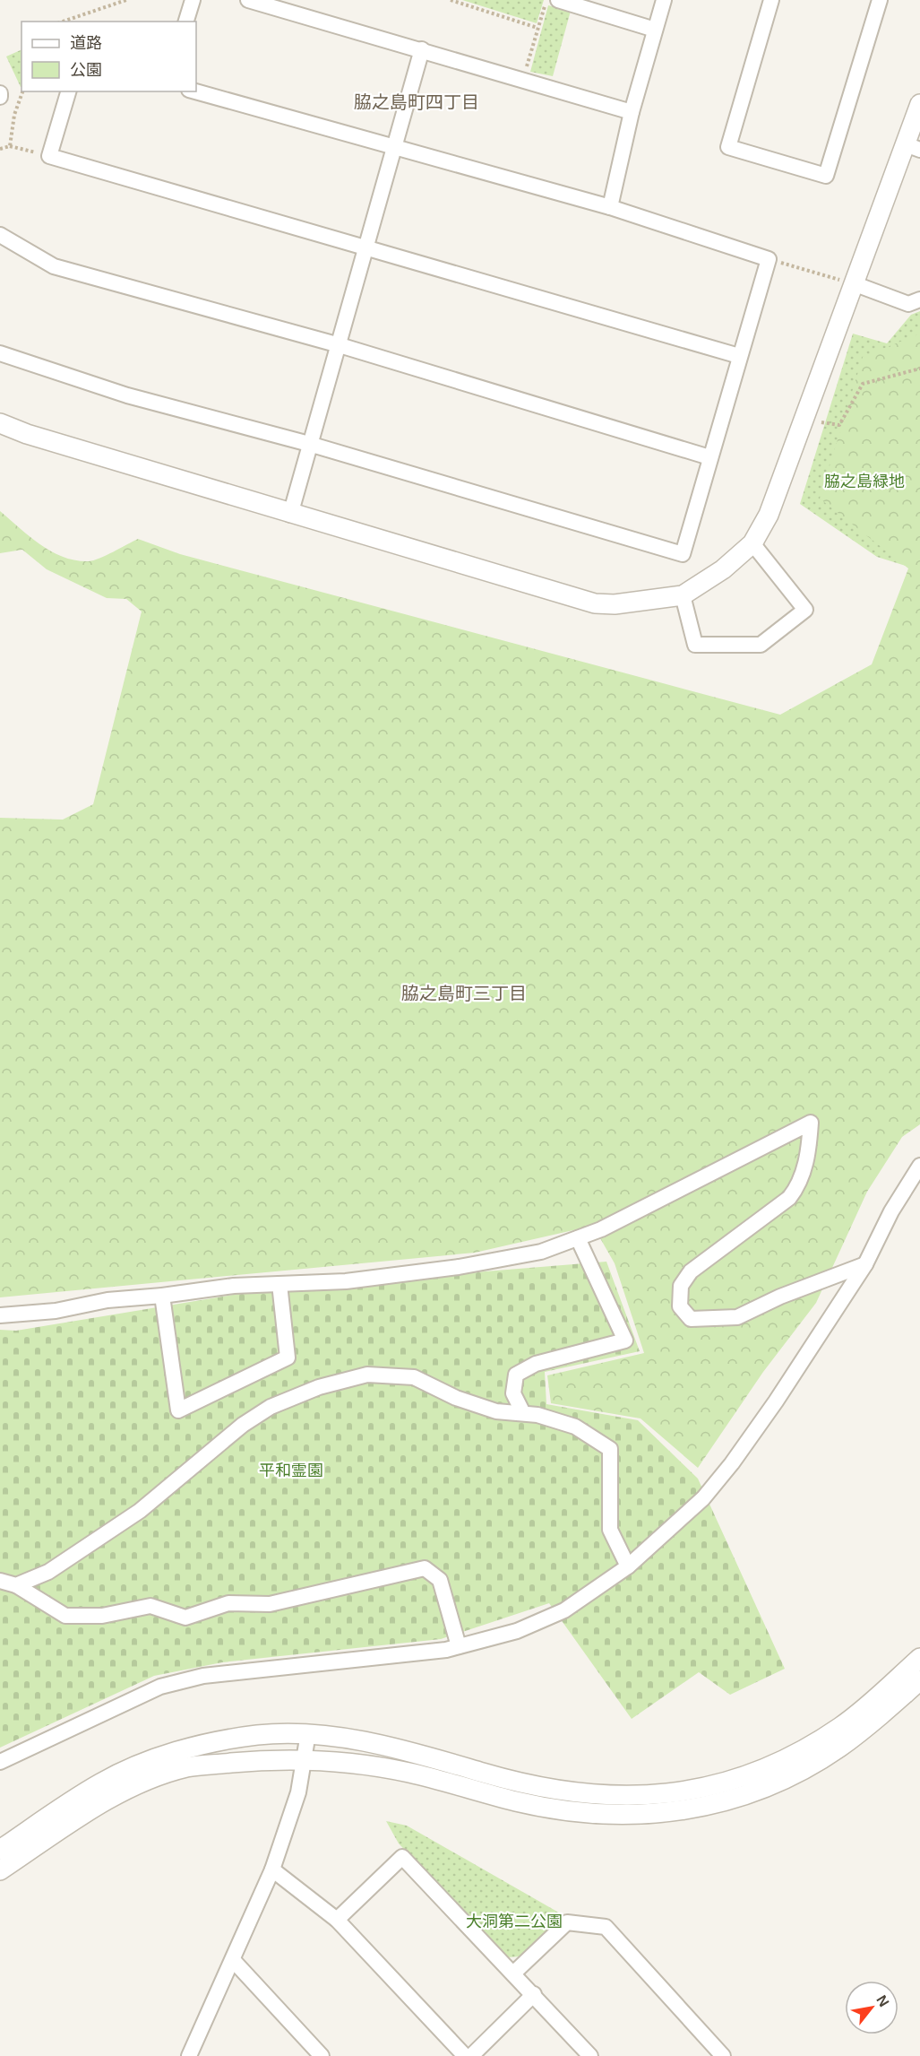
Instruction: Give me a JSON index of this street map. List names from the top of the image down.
{
  "districts": ["脇之島町四丁目", "脇之島町三丁目"],
  "parks": ["脇之島緑地", "平和霊園", "大洞第二公園"],
  "legend": ["道路", "公園"],
  "north": "top right"
}
